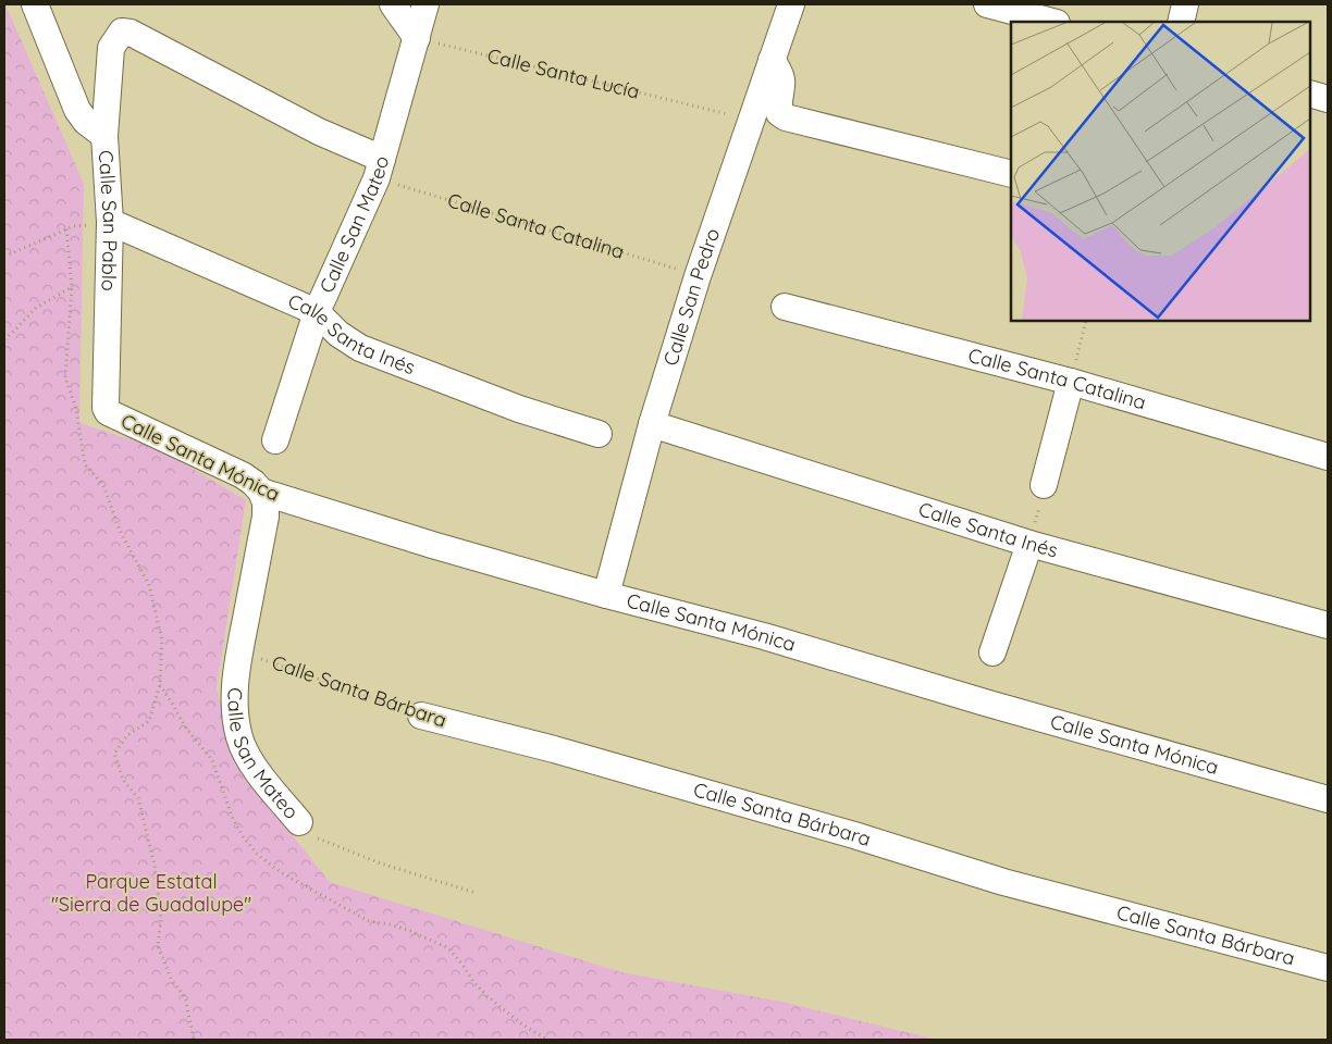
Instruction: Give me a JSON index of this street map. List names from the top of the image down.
{
  "streets": {
    "street": [
      "Calle San Pablo",
      "Calle San Mateo",
      "Calle Santa Catalina",
      "Calle San Pedro",
      "Calle Santa Inés",
      "Calle Santa Mónica",
      "Calle Santa Bárbara"
    ],
    "path": ["Calle Santa Lucía"]
  },
  "crossings": [
    ["Calle Santa Lucía", "Calle San Mateo"],
    ["Calle Santa Lucía", "Calle San Pedro"],
    ["Calle San Pablo", "Calle San Mateo"],
    ["Calle San Pablo", "Calle Santa Catalina"],
    ["Calle San Pablo", "Calle Santa Inés"],
    ["Calle San Pablo", "Calle Santa Mónica"],
    ["Calle San Mateo", "Calle Santa Catalina"],
    ["Calle San Mateo", "Calle Santa Inés"],
    ["Calle San Mateo", "Calle Santa Mónica"],
    ["Calle San Mateo", "Calle Santa Bárbara"],
    ["Calle Santa Catalina", "Calle San Pedro"],
    ["Calle San Pedro", "Calle Santa Inés"],
    ["Calle San Pedro", "Calle Santa Mónica"]
  ],
  "parks": ["Parque Estatal \"Sierra de Guadalupe\""]
}
